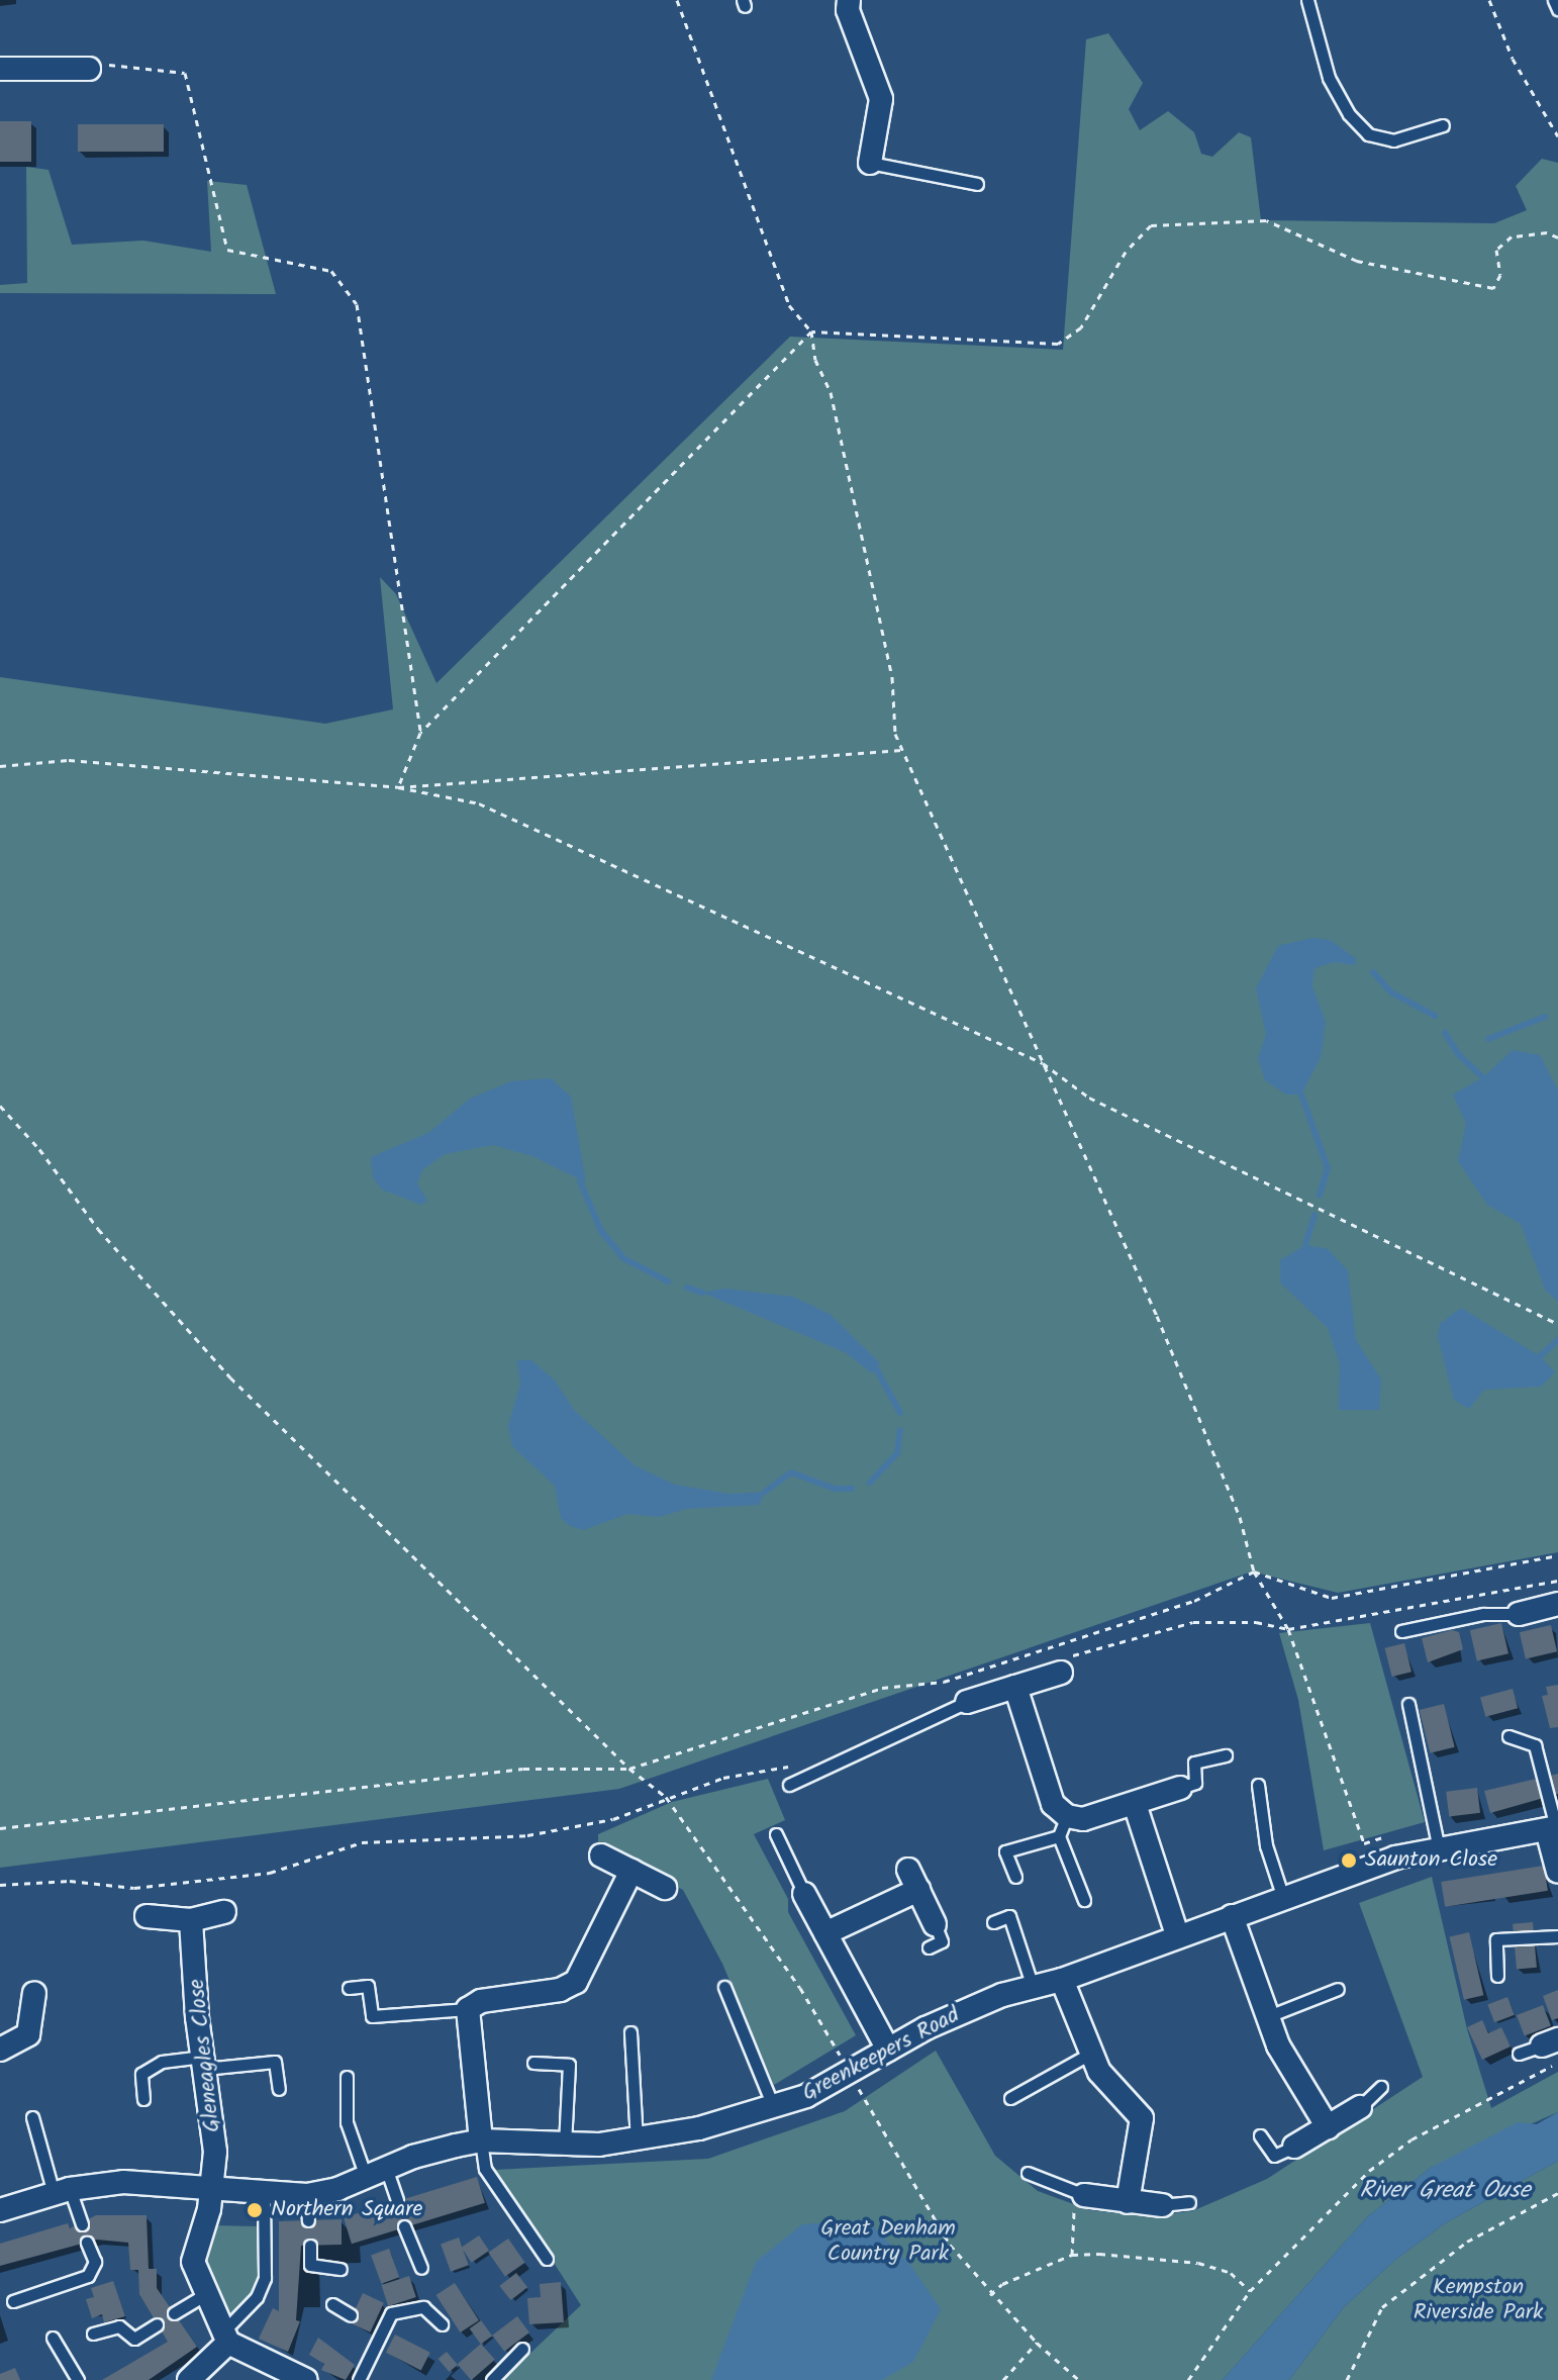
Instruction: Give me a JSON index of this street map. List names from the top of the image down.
{
  "streets": {
    "street": ["Greenkeepers Road", "Gleneagles Close"]
  },
  "crossings": [
    ["Greenkeepers Road", "Gleneagles Close"]
  ],
  "water": ["River Great Ouse"],
  "parks": ["Great Denham Country Park", "Kempston Riverside Park"],
  "places": ["Saunton Close", "Northern Square"]
}
